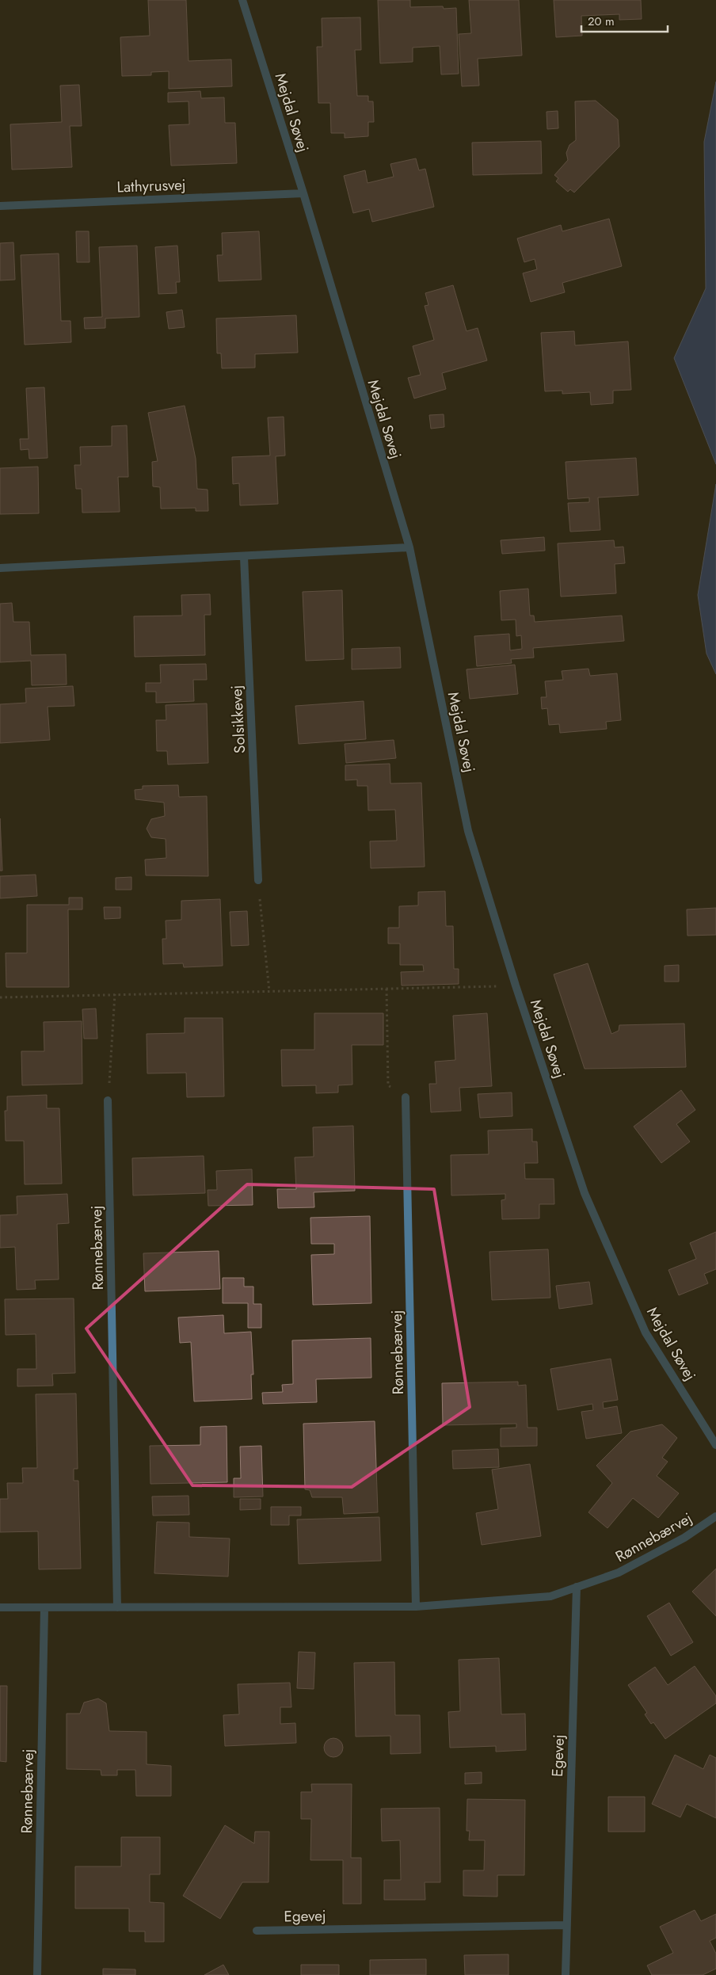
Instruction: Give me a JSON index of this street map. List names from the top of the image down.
{
  "streets": {
    "street": [
      "Mejdal Søvej",
      "Lathyrusvej",
      "Solsikkevej",
      "Rønnebærvej",
      "Egevej"
    ]
  },
  "crossings": [
    ["Mejdal Søvej", "Lathyrusvej"],
    ["Rønnebærvej", "Egevej"]
  ],
  "scale_bar": "20 m"
}
